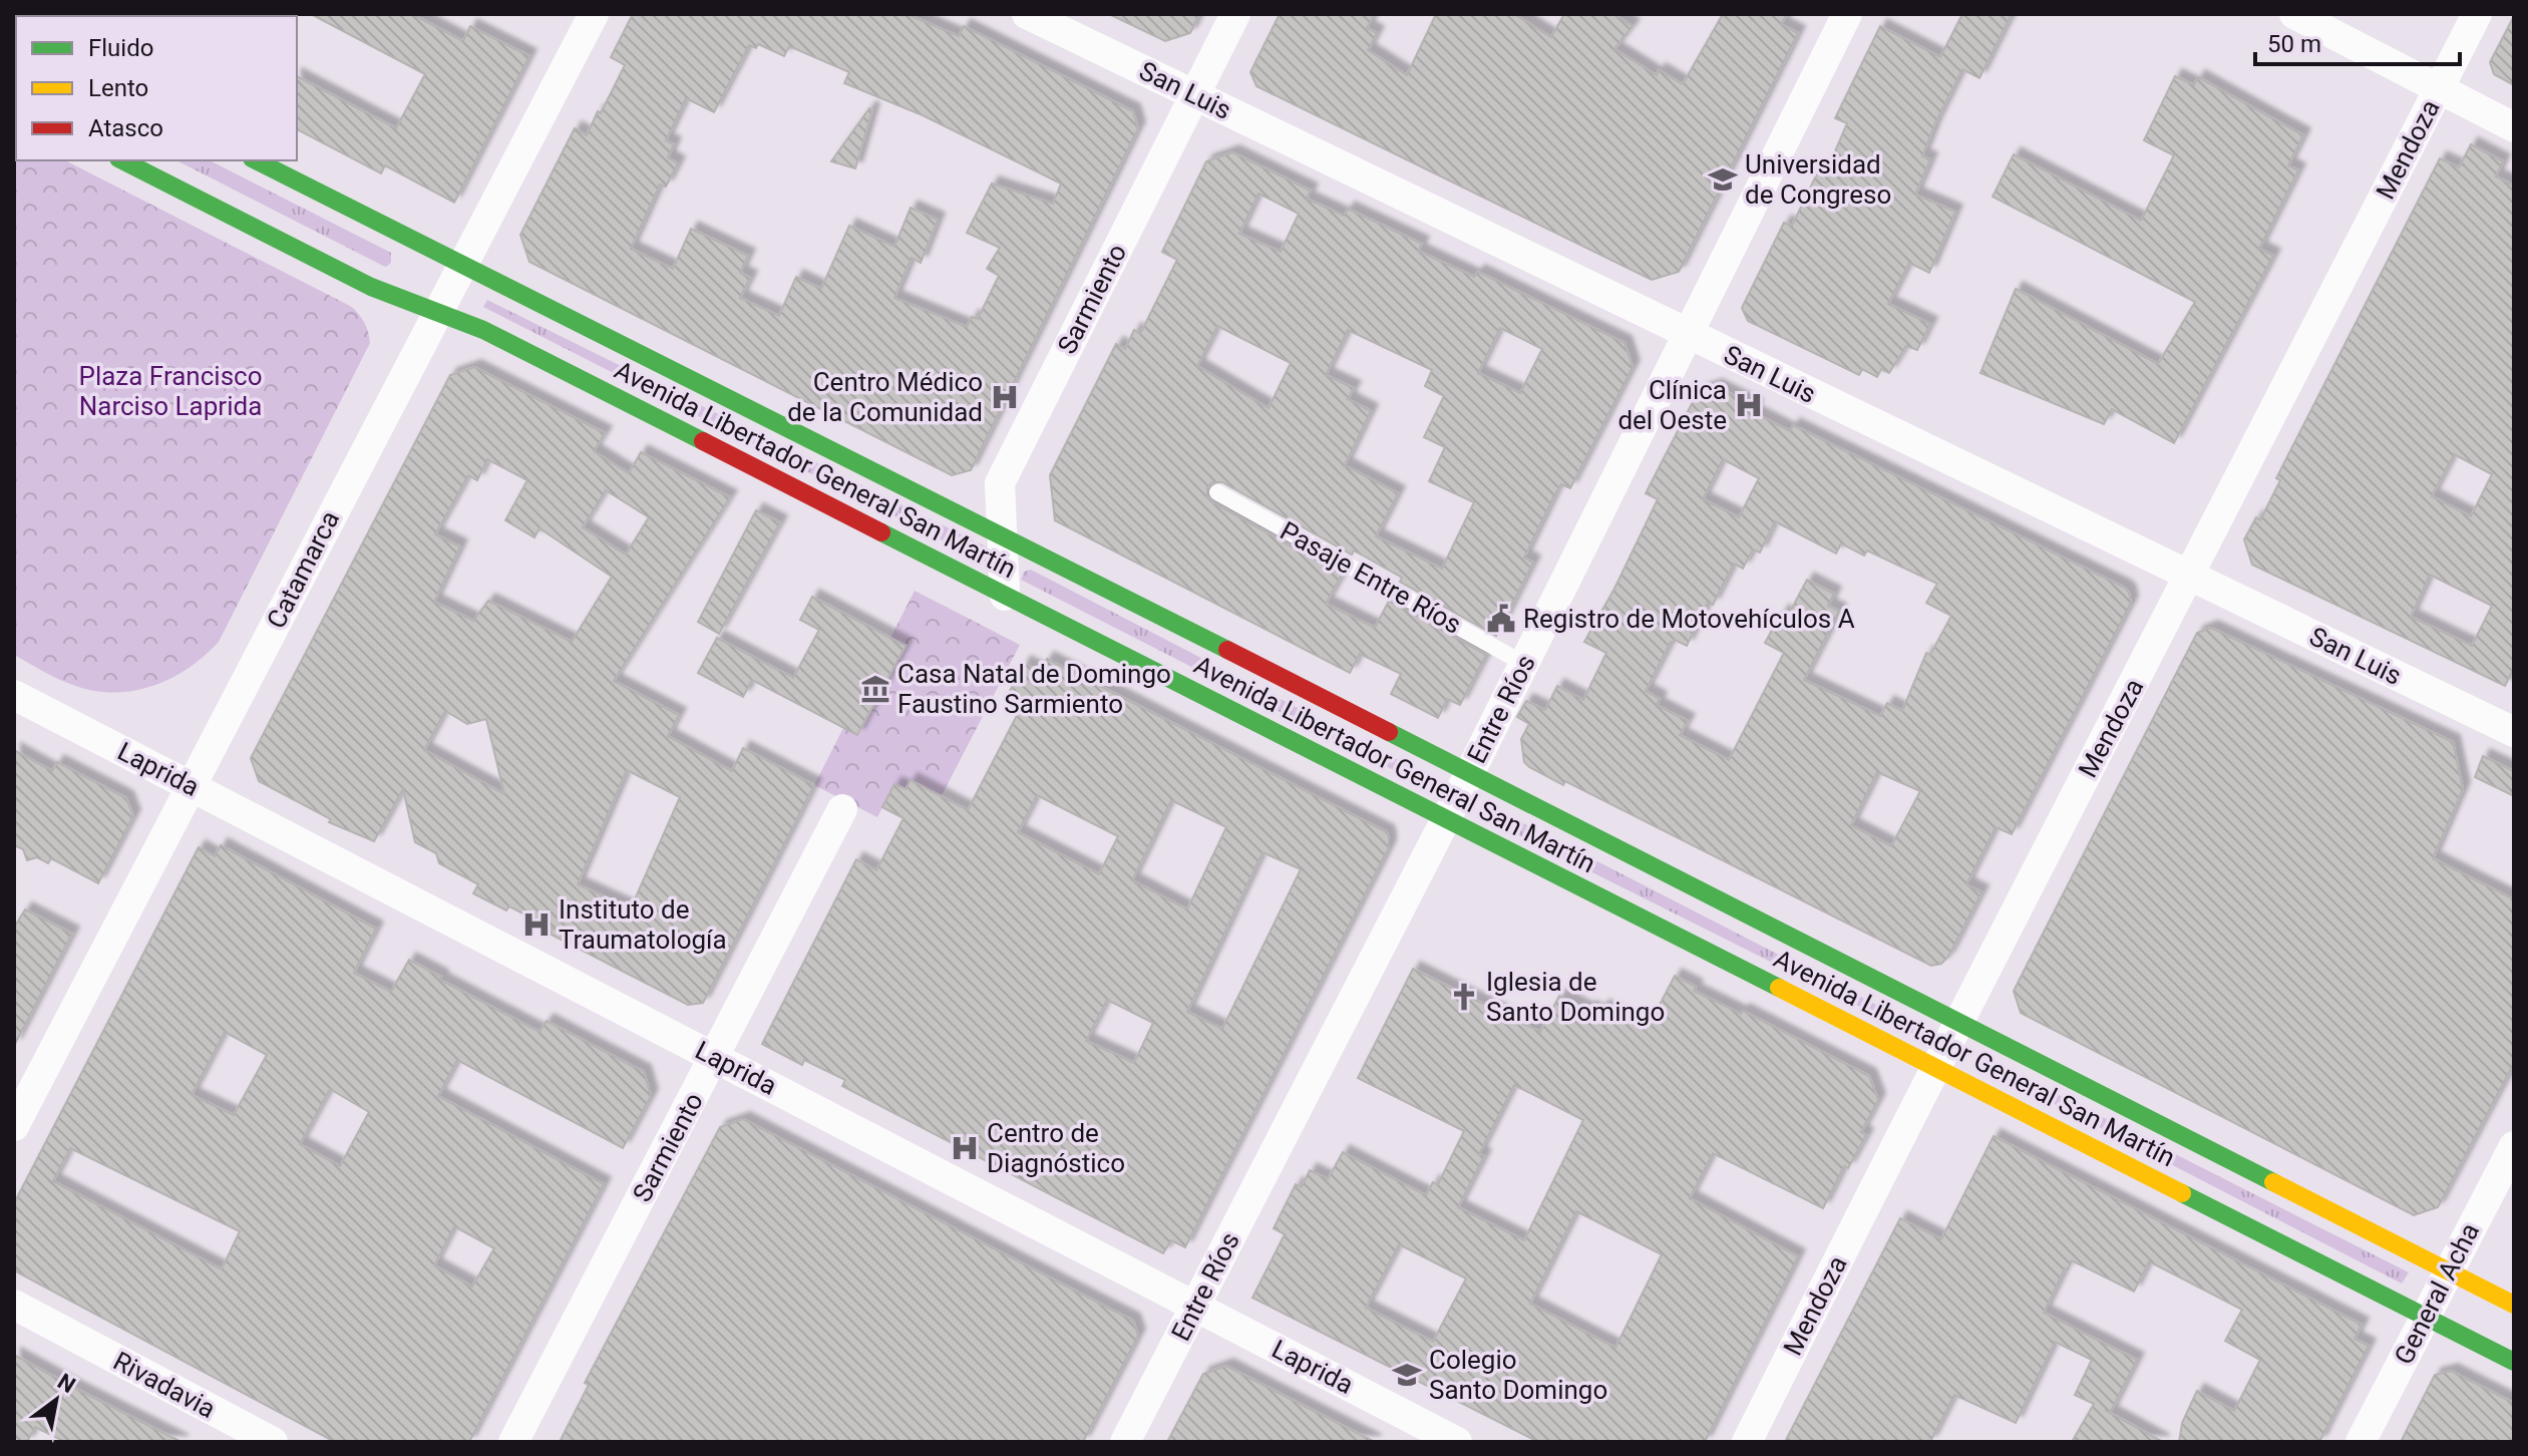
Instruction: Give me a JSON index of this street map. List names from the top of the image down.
{
  "streets": {
    "main road": ["Avenida Libertador General San Martín"],
    "street": [
      "San Luis",
      "Mendoza",
      "Sarmiento",
      "Catamarca",
      "Entre Ríos",
      "Laprida",
      "General Acha",
      "Rivadavia"
    ],
    "lane": ["Pasaje Entre Ríos"]
  },
  "crossings": [
    ["San Luis", "Mendoza"],
    ["San Luis", "Sarmiento"],
    ["San Luis", "Entre Ríos"],
    ["Mendoza", "Avenida Libertador General San Martín"],
    ["Sarmiento", "Avenida Libertador General San Martín"],
    ["Sarmiento", "Laprida"],
    ["Avenida Libertador General San Martín", "Catamarca"],
    ["Avenida Libertador General San Martín", "Entre Ríos"],
    ["Avenida Libertador General San Martín", "General Acha"],
    ["Catamarca", "Laprida"],
    ["Pasaje Entre Ríos", "Entre Ríos"],
    ["Entre Ríos", "Laprida"]
  ],
  "parks": ["Plaza Francisco Narciso Laprida"],
  "places": {
    "school or university": ["Universidad de Congreso", "Colegio Santo Domingo"],
    "hospital": [
      "Centro Médico de la Comunidad",
      "Clínica del Oeste",
      "Instituto de Traumatología",
      "Centro de Diagnóstico"
    ],
    "public building": ["Registro de Motovehículos A"],
    "museum": ["Casa Natal de Domingo Faustino Sarmiento"],
    "church": ["Iglesia de Santo Domingo"]
  },
  "legend": ["Fluido", "Lento", "Atasco"],
  "scale_bar": "50 m",
  "north": "top right"
}
